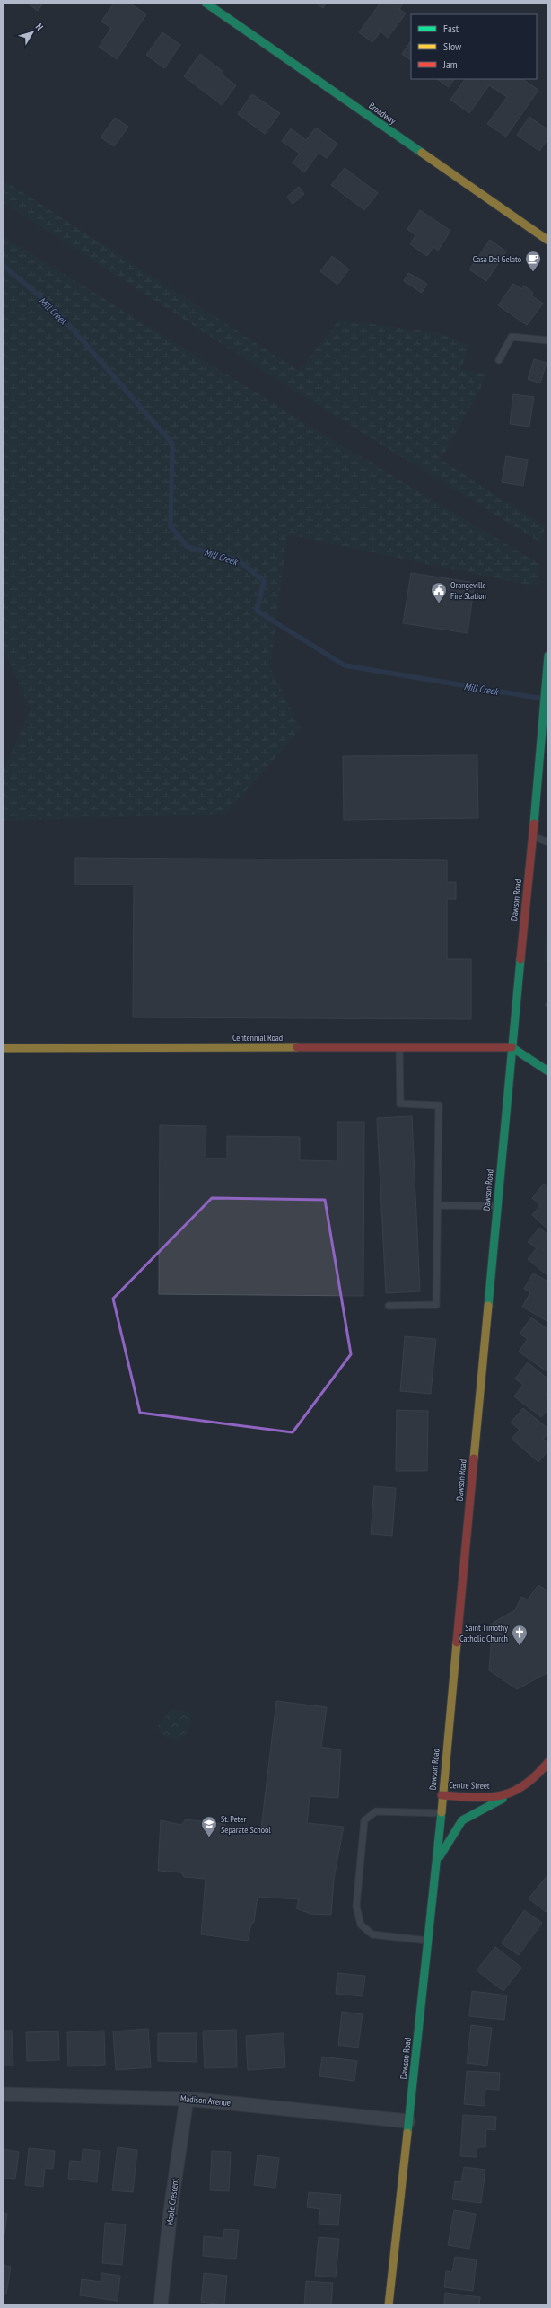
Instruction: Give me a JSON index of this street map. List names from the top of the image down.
{
  "streets": {
    "street": [
      "Broadway",
      "Dawson Road",
      "Centennial Road",
      "Centre Street",
      "Madison Avenue",
      "Maple Crescent"
    ]
  },
  "crossings": [
    ["Dawson Road", "Centennial Road"],
    ["Dawson Road", "Centre Street"],
    ["Dawson Road", "Madison Avenue"],
    ["Madison Avenue", "Maple Crescent"]
  ],
  "water": ["Mill Creek"],
  "places": {
    "cafe": ["Casa Del Gelato"],
    "public building": ["Orangeville Fire Station"],
    "church": ["Saint Timothy Catholic Church"],
    "school or university": ["St. Peter Separate School"]
  },
  "legend": ["Fast", "Slow", "Jam"],
  "north": "top right"
}
